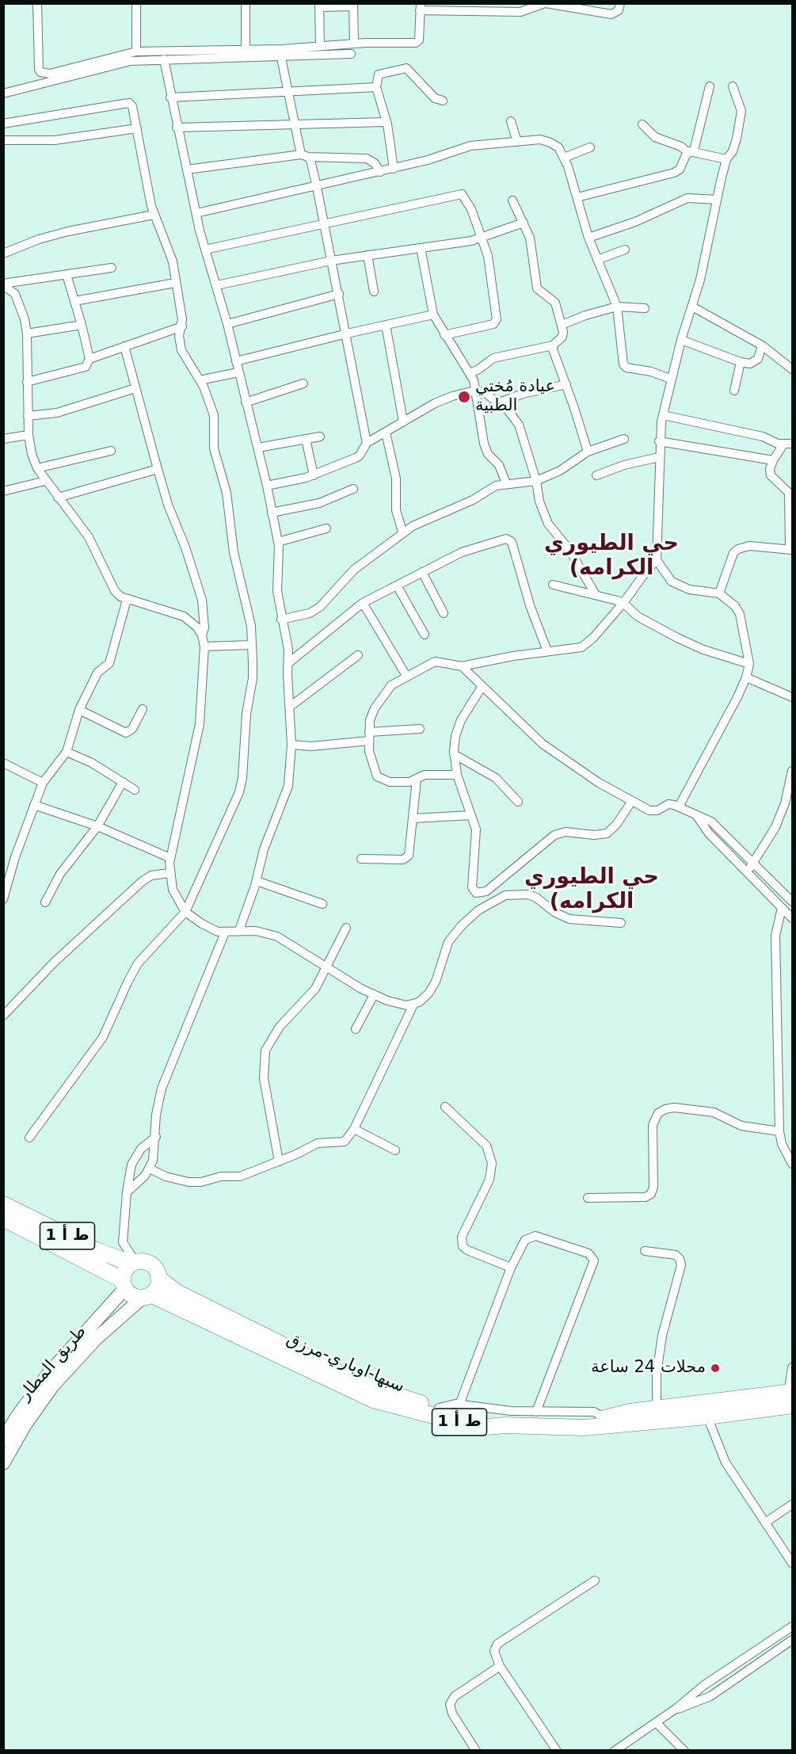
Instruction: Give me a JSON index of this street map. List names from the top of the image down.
{
  "streets": {
    "highway": ["ط أ 1", "سبها-اوباري-مرزق"],
    "main road": ["طريق المطار"]
  },
  "crossings": [
    ["ط أ 1", "طريق المطار"],
    ["ط أ 1", "سبها-اوباري-مرزق"],
    ["طريق المطار", "سبها-اوباري-مرزق"]
  ],
  "districts": ["حي الطيوري (الكرامه", "حي الطيوري (الكرامه"],
  "places": ["عيادة مُختي الطبية", "محلات 24 ساعة"]
}
